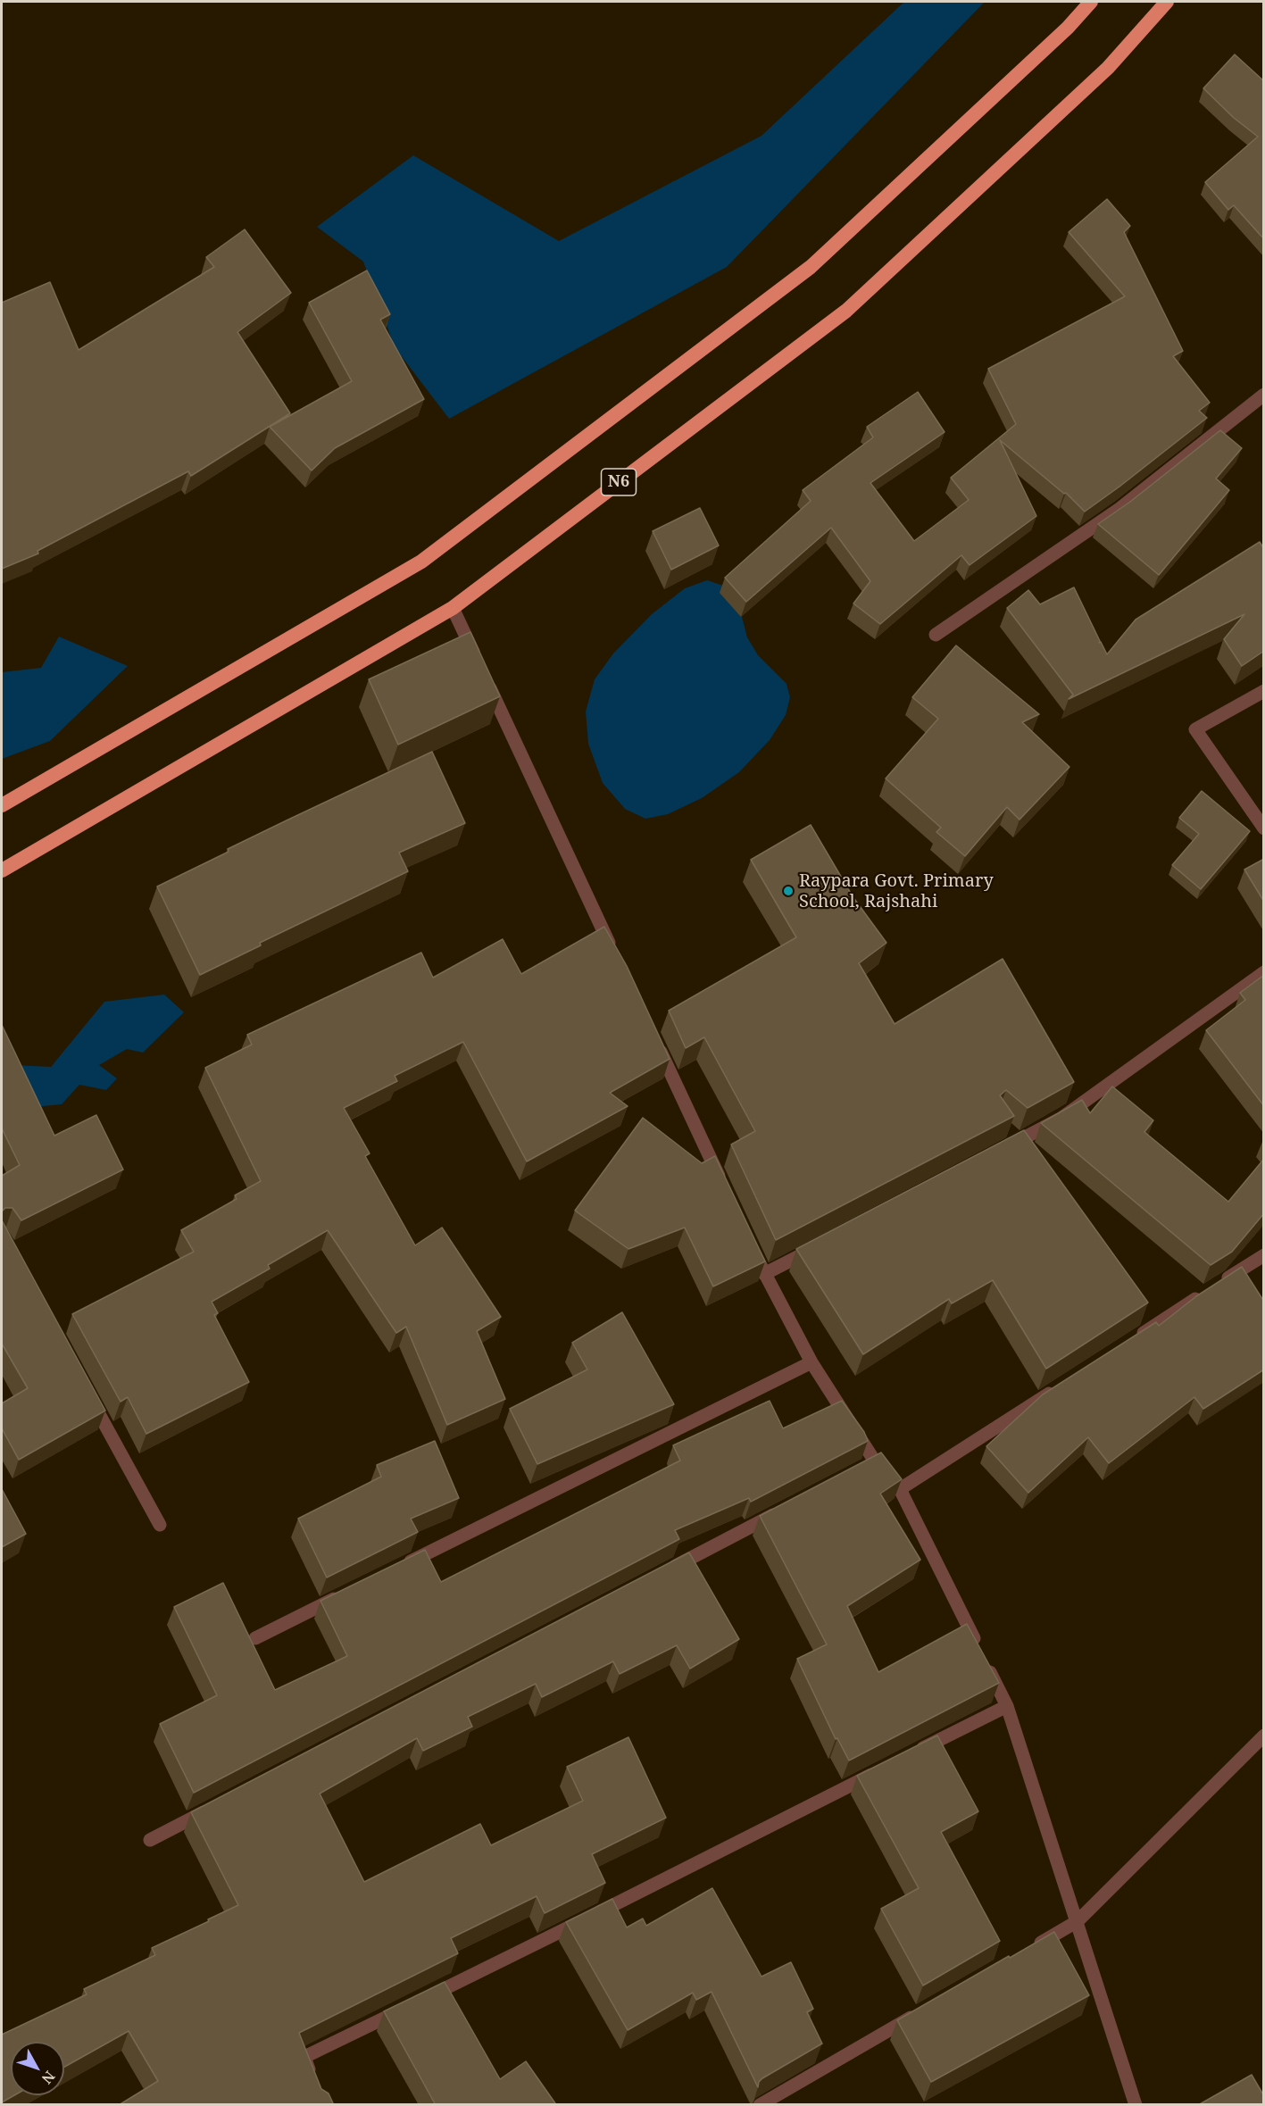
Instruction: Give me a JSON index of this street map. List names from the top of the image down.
{
  "streets": {
    "highway": ["N6"]
  },
  "places": ["Raypara Govt. Primary School, Rajshahi"],
  "north": "bottom right"
}
